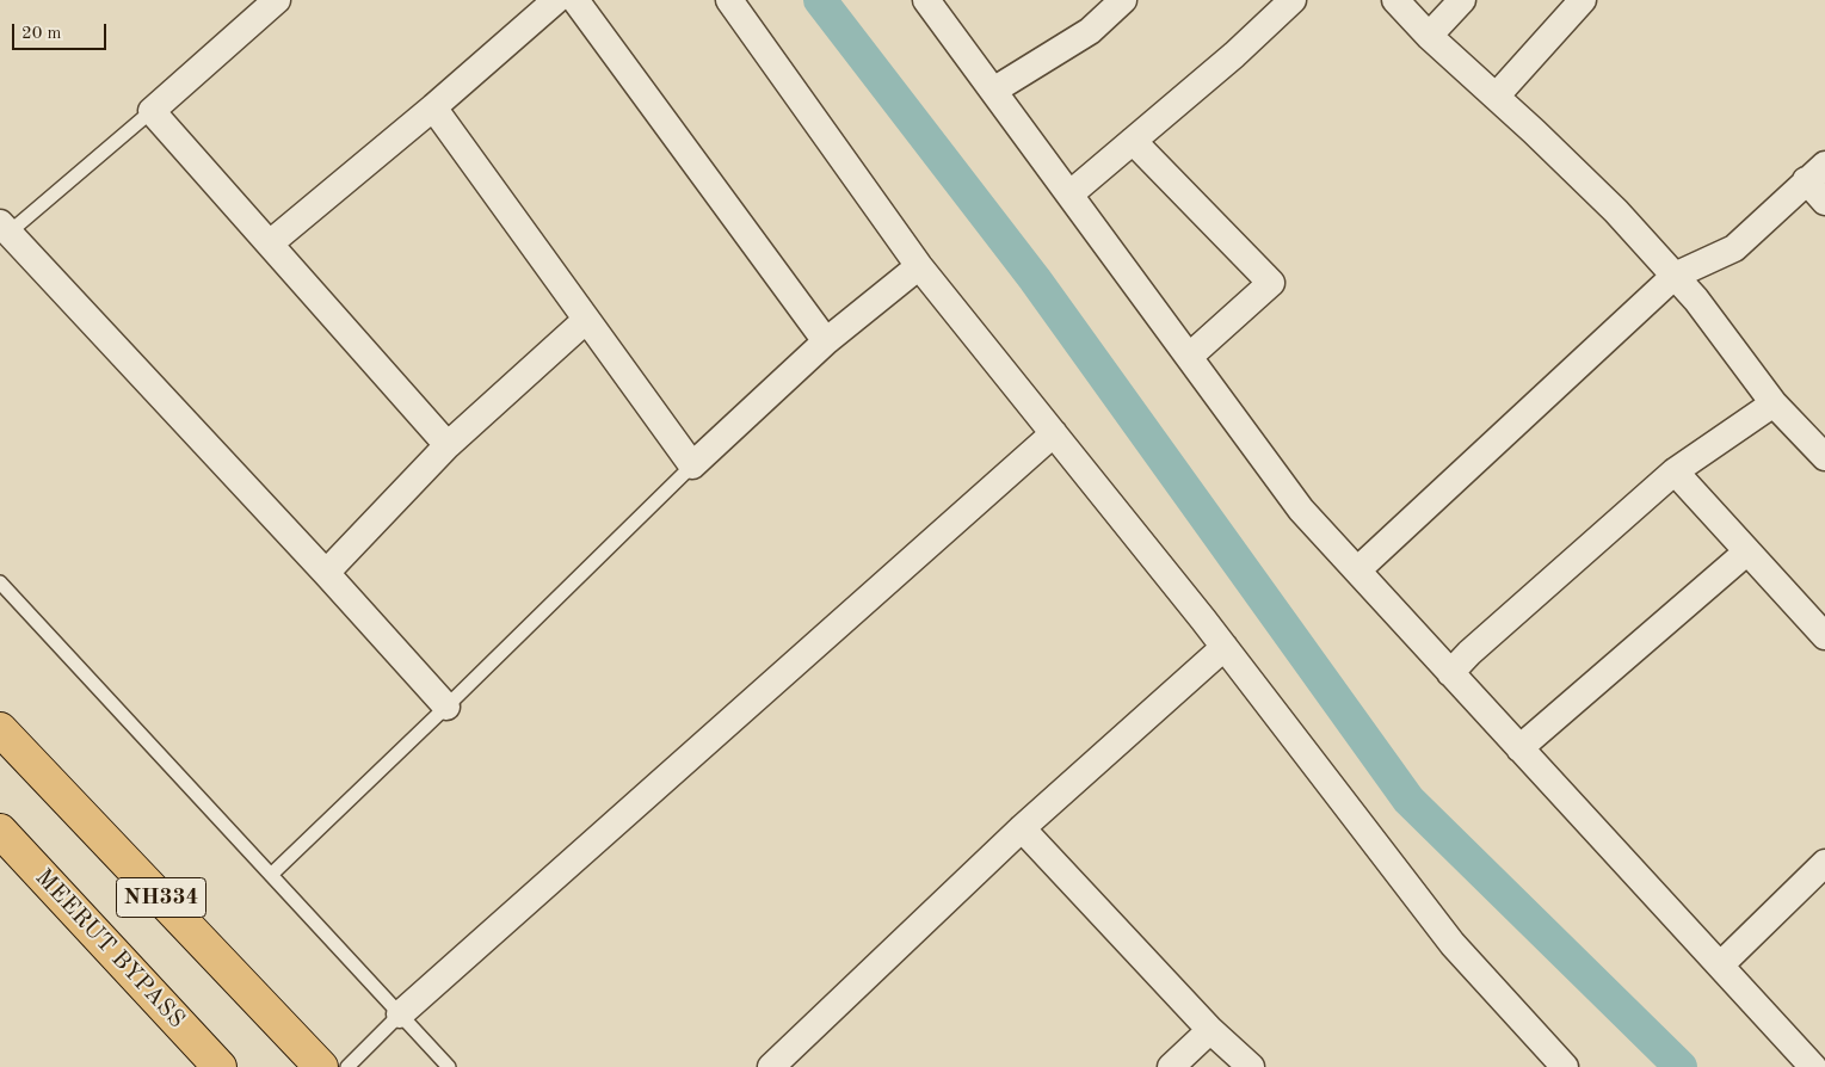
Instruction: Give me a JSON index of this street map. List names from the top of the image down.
{
  "streets": {
    "highway": ["NH334", "MEERUT BYPASS"]
  },
  "scale_bar": "20 m"
}
